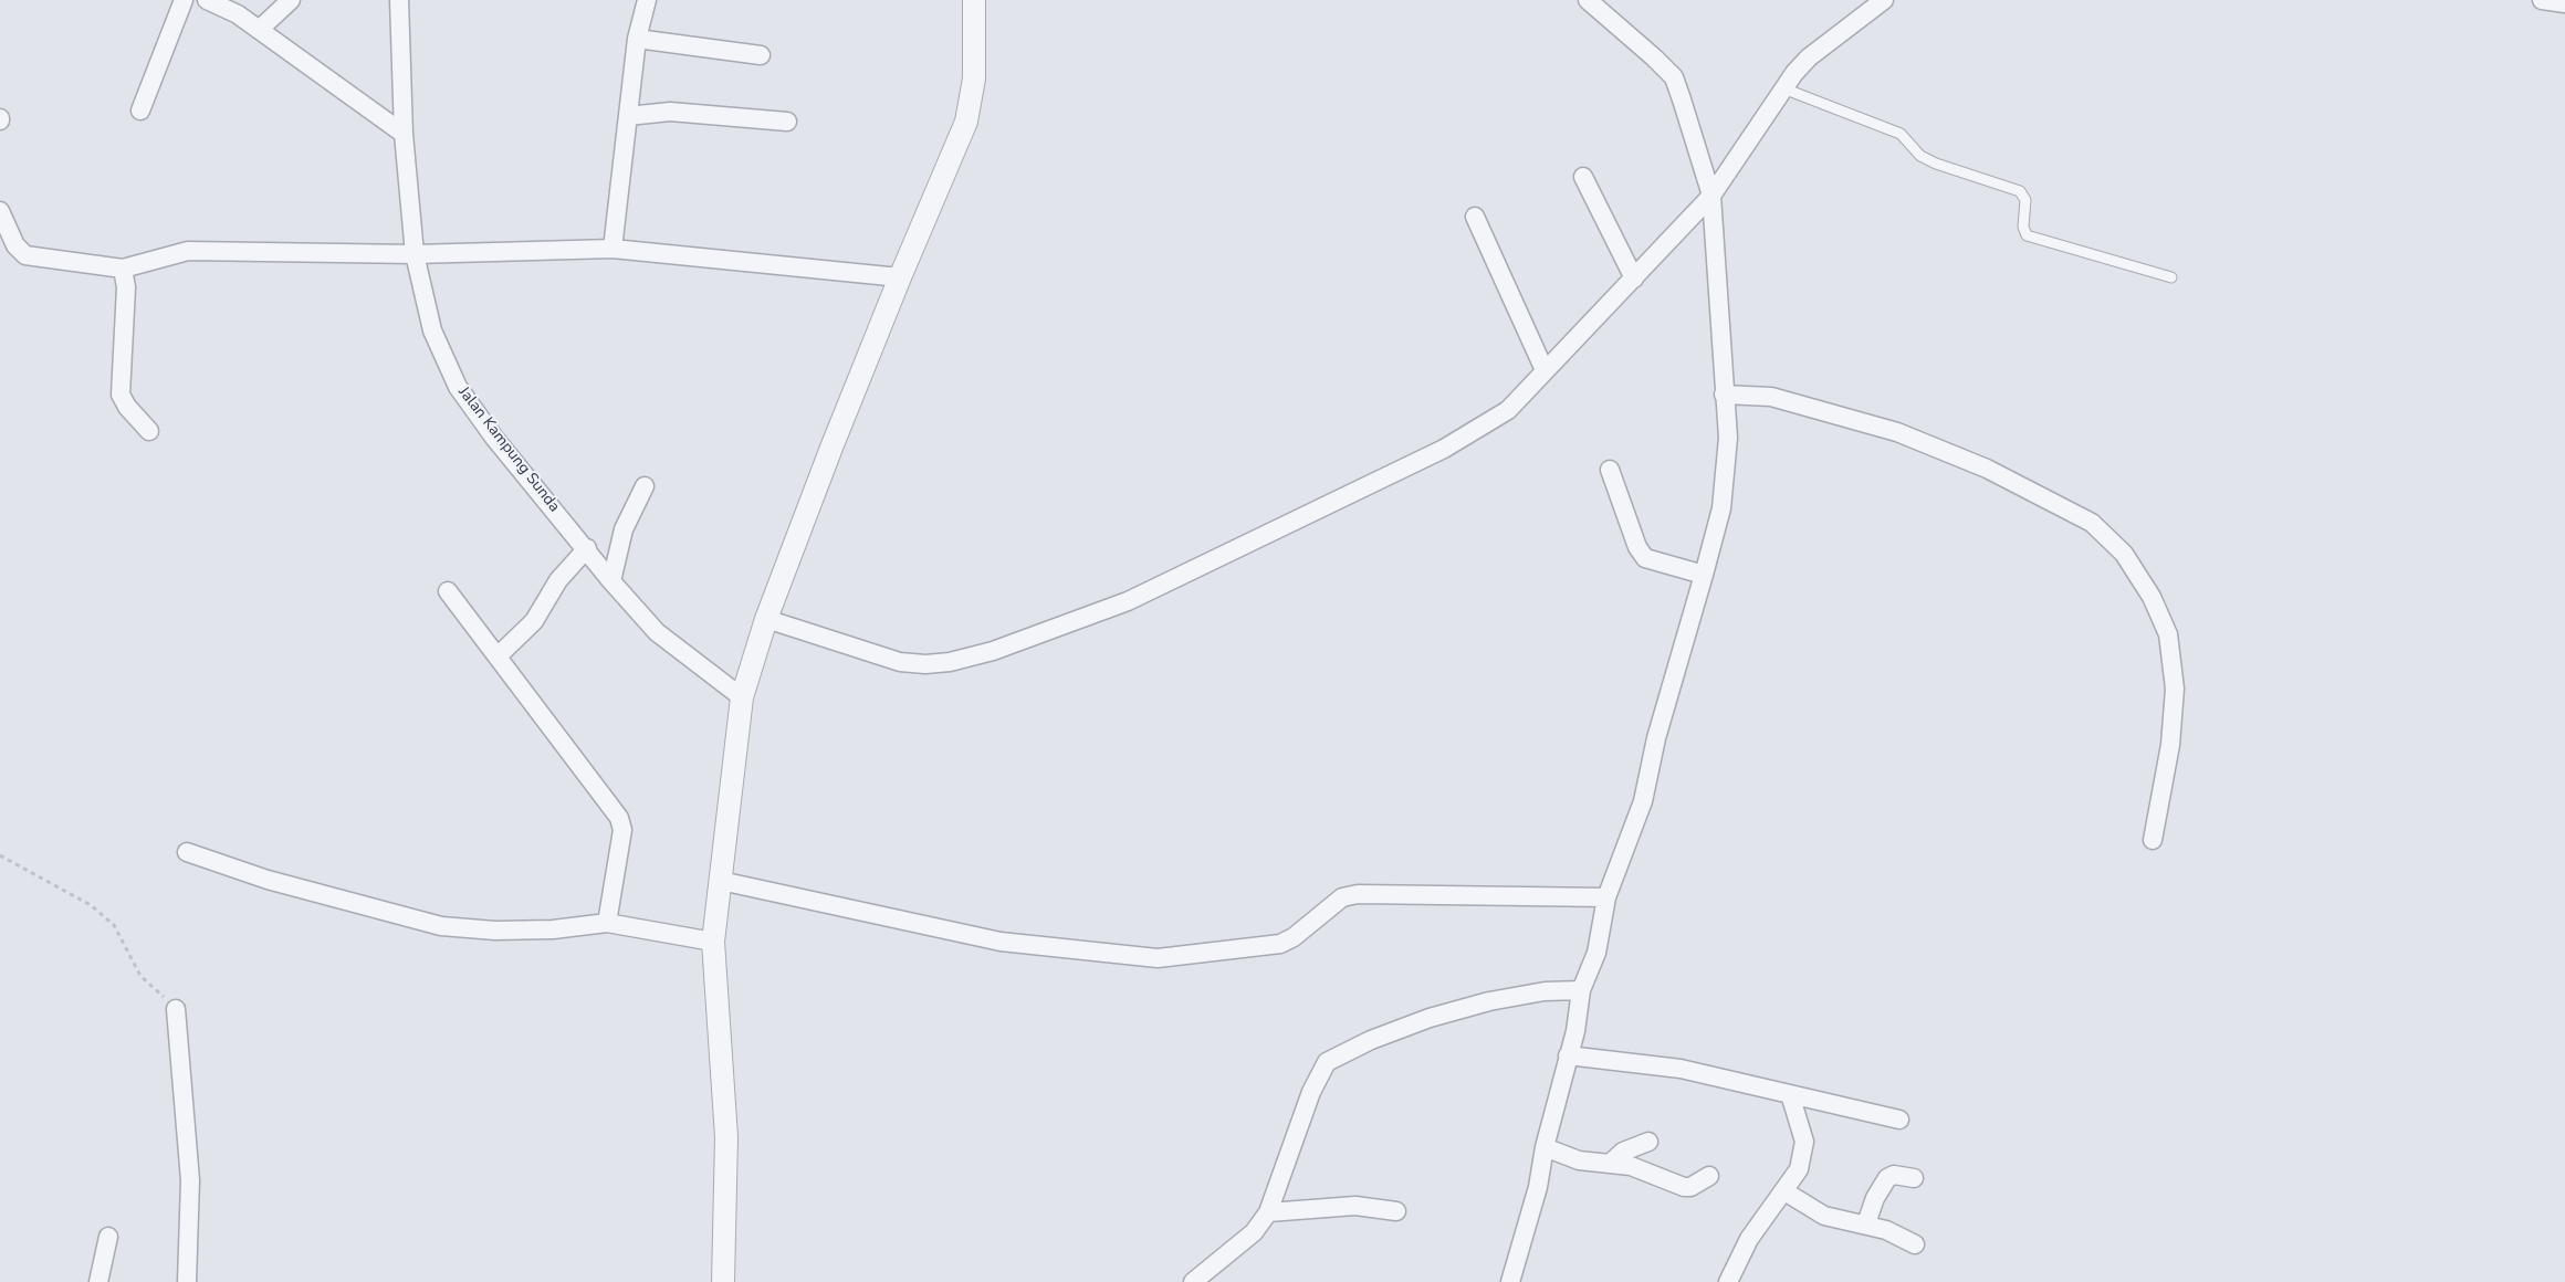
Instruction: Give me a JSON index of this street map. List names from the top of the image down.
{
  "streets": {
    "street": ["Jalan Kampung Sunda"]
  }
}
